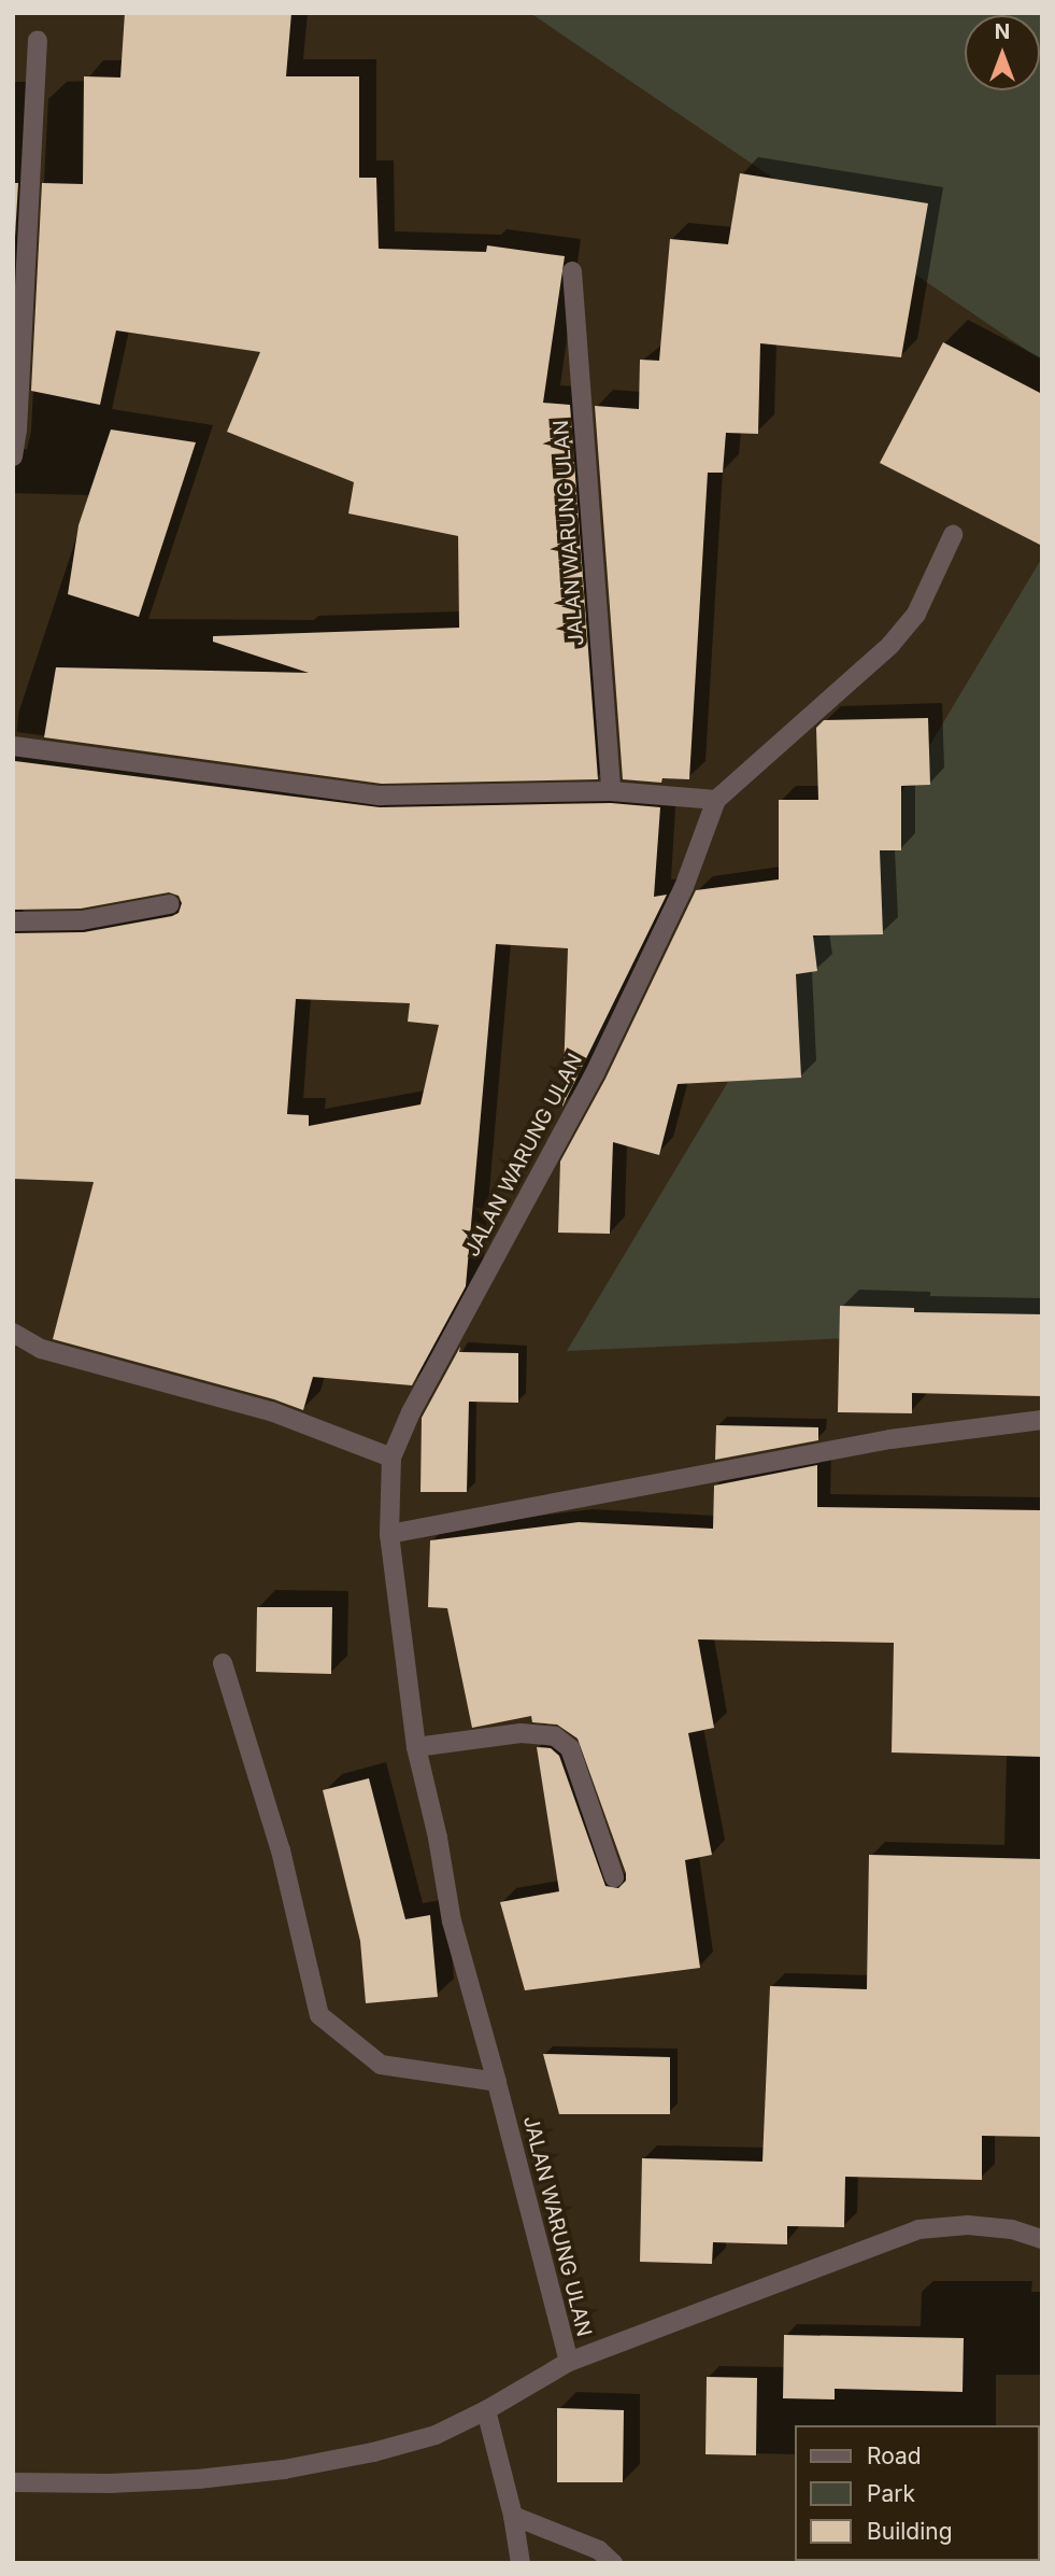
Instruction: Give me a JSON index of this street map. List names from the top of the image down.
{
  "streets": {
    "street": ["JALAN WARUNG ULAN"]
  },
  "legend": ["Road", "Park", "Building"],
  "north": "top"
}
